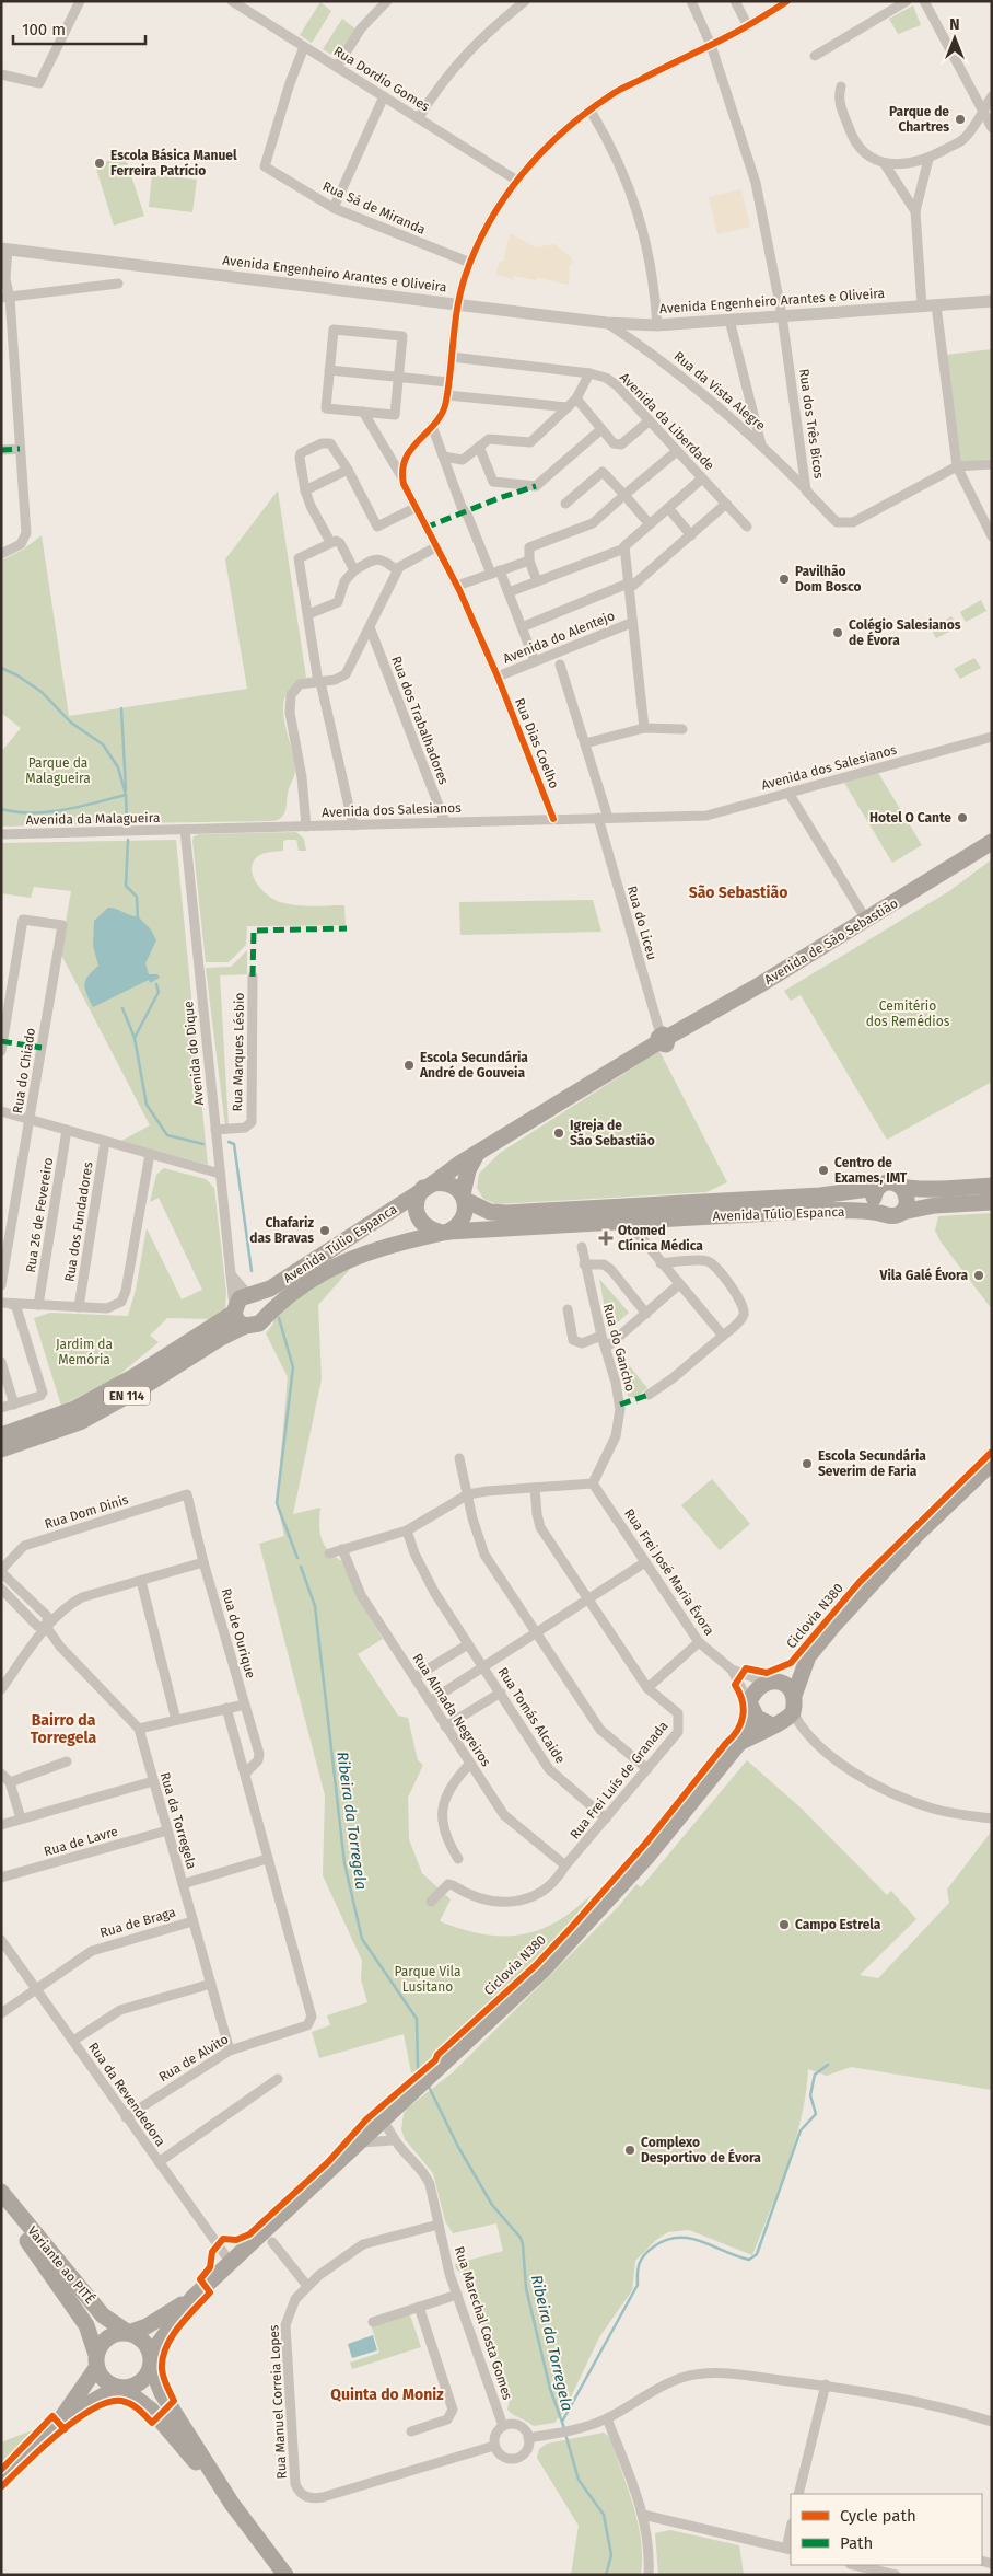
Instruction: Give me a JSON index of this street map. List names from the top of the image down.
{
  "streets": {
    "main road": [
      "Avenida de São Sebastião",
      "Avenida Túlio Espanca",
      "EN 114",
      "Variante ao PITÉ"
    ],
    "street": [
      "Rua Dordio Gomes",
      "Rua Sá de Miranda",
      "Avenida Engenheiro Arantes e Oliveira",
      "Rua da Vista Alegre",
      "Avenida da Liberdade",
      "Rua dos Três Bicos",
      "Avenida do Alentejo",
      "Rua dos Trabalhadores",
      "Rua Dias Coelho",
      "Avenida dos Salesianos",
      "Avenida da Malagueira",
      "Rua do Liceu",
      "Rua Marques Lésbio",
      "Avenida do Dique",
      "Rua do Chiado",
      "Rua 26 de Fevereiro",
      "Rua dos Fundadores",
      "Rua do Gancho",
      "Rua Dom Dinis",
      "Rua Frei José Maria Évora",
      "Rua de Ourique",
      "Rua Almada Negreiros",
      "Rua Tomás Alcaide",
      "Rua Frei Luís de Granada",
      "Rua da Torregela",
      "Rua de Lavre",
      "Rua de Braga",
      "Rua de Alvito",
      "Rua da Revendedora",
      "Rua Marechal Costa Gomes",
      "Rua Manuel Correia Lopes"
    ],
    "cycle path": ["Ciclovia N380"]
  },
  "crossings": [
    ["Rua Dordio Gomes", "Rua Sá de Miranda"],
    ["Avenida Engenheiro Arantes e Oliveira", "Rua da Vista Alegre"],
    ["Avenida Engenheiro Arantes e Oliveira", "Rua dos Três Bicos"],
    ["Rua da Vista Alegre", "Rua dos Três Bicos"],
    ["Avenida do Alentejo", "Rua Dias Coelho"],
    ["Rua dos Trabalhadores", "Avenida dos Salesianos"],
    ["Rua Dias Coelho", "Avenida dos Salesianos"],
    ["Avenida dos Salesianos", "Avenida da Malagueira"],
    ["Avenida dos Salesianos", "Rua do Liceu"],
    ["Avenida dos Salesianos", "Avenida do Dique"],
    ["Avenida da Malagueira", "Avenida do Dique"],
    ["Rua do Liceu", "Avenida de São Sebastião"],
    ["Avenida de São Sebastião", "Avenida Túlio Espanca"],
    ["Rua Marques Lésbio", "Avenida do Dique"],
    ["Avenida do Dique", "Avenida Túlio Espanca"],
    ["Rua do Gancho", "Rua Frei José Maria Évora"],
    ["Rua Dom Dinis", "Rua de Ourique"],
    ["Rua Dom Dinis", "Rua da Torregela"],
    ["Rua Almada Negreiros", "Rua Frei Luís de Granada"],
    ["Rua Tomás Alcaide", "Rua Frei Luís de Granada"],
    ["Rua da Torregela", "Rua de Lavre"],
    ["Rua da Torregela", "Rua de Braga"],
    ["Rua da Torregela", "Rua de Alvito"],
    ["Rua de Braga", "Rua da Revendedora"],
    ["Rua de Alvito", "Rua da Revendedora"],
    ["Rua Marechal Costa Gomes", "Rua Manuel Correia Lopes"]
  ],
  "districts": ["São Sebastião", "Bairro da Torregela", "Quinta do Moniz"],
  "water": ["Ribeira da Torregela"],
  "parks": [
    "Parque da Malagueira",
    "Cemitério dos Remédios",
    "Jardim da Memória",
    "Parque Vila Lusitano"
  ],
  "places": {
    "other": [
      "Parque de Chartres",
      "Escola Básica Manuel Ferreira Patrício",
      "Pavilhão Dom Bosco",
      "Colégio Salesianos de Évora",
      "Hotel O Cante",
      "Escola Secundária André de Gouveia",
      "Igreja de São Sebastião",
      "Centro de Exames, IMT",
      "Chafariz das Bravas",
      "Vila Galé Évora",
      "Escola Secundária Severim de Faria",
      "Campo Estrela",
      "Complexo Desportivo de Évora"
    ],
    "health": ["Otomed Clínica Médica"]
  },
  "legend": ["Cycle path", "Path"],
  "scale_bar": "100 m",
  "north": "top"
}
